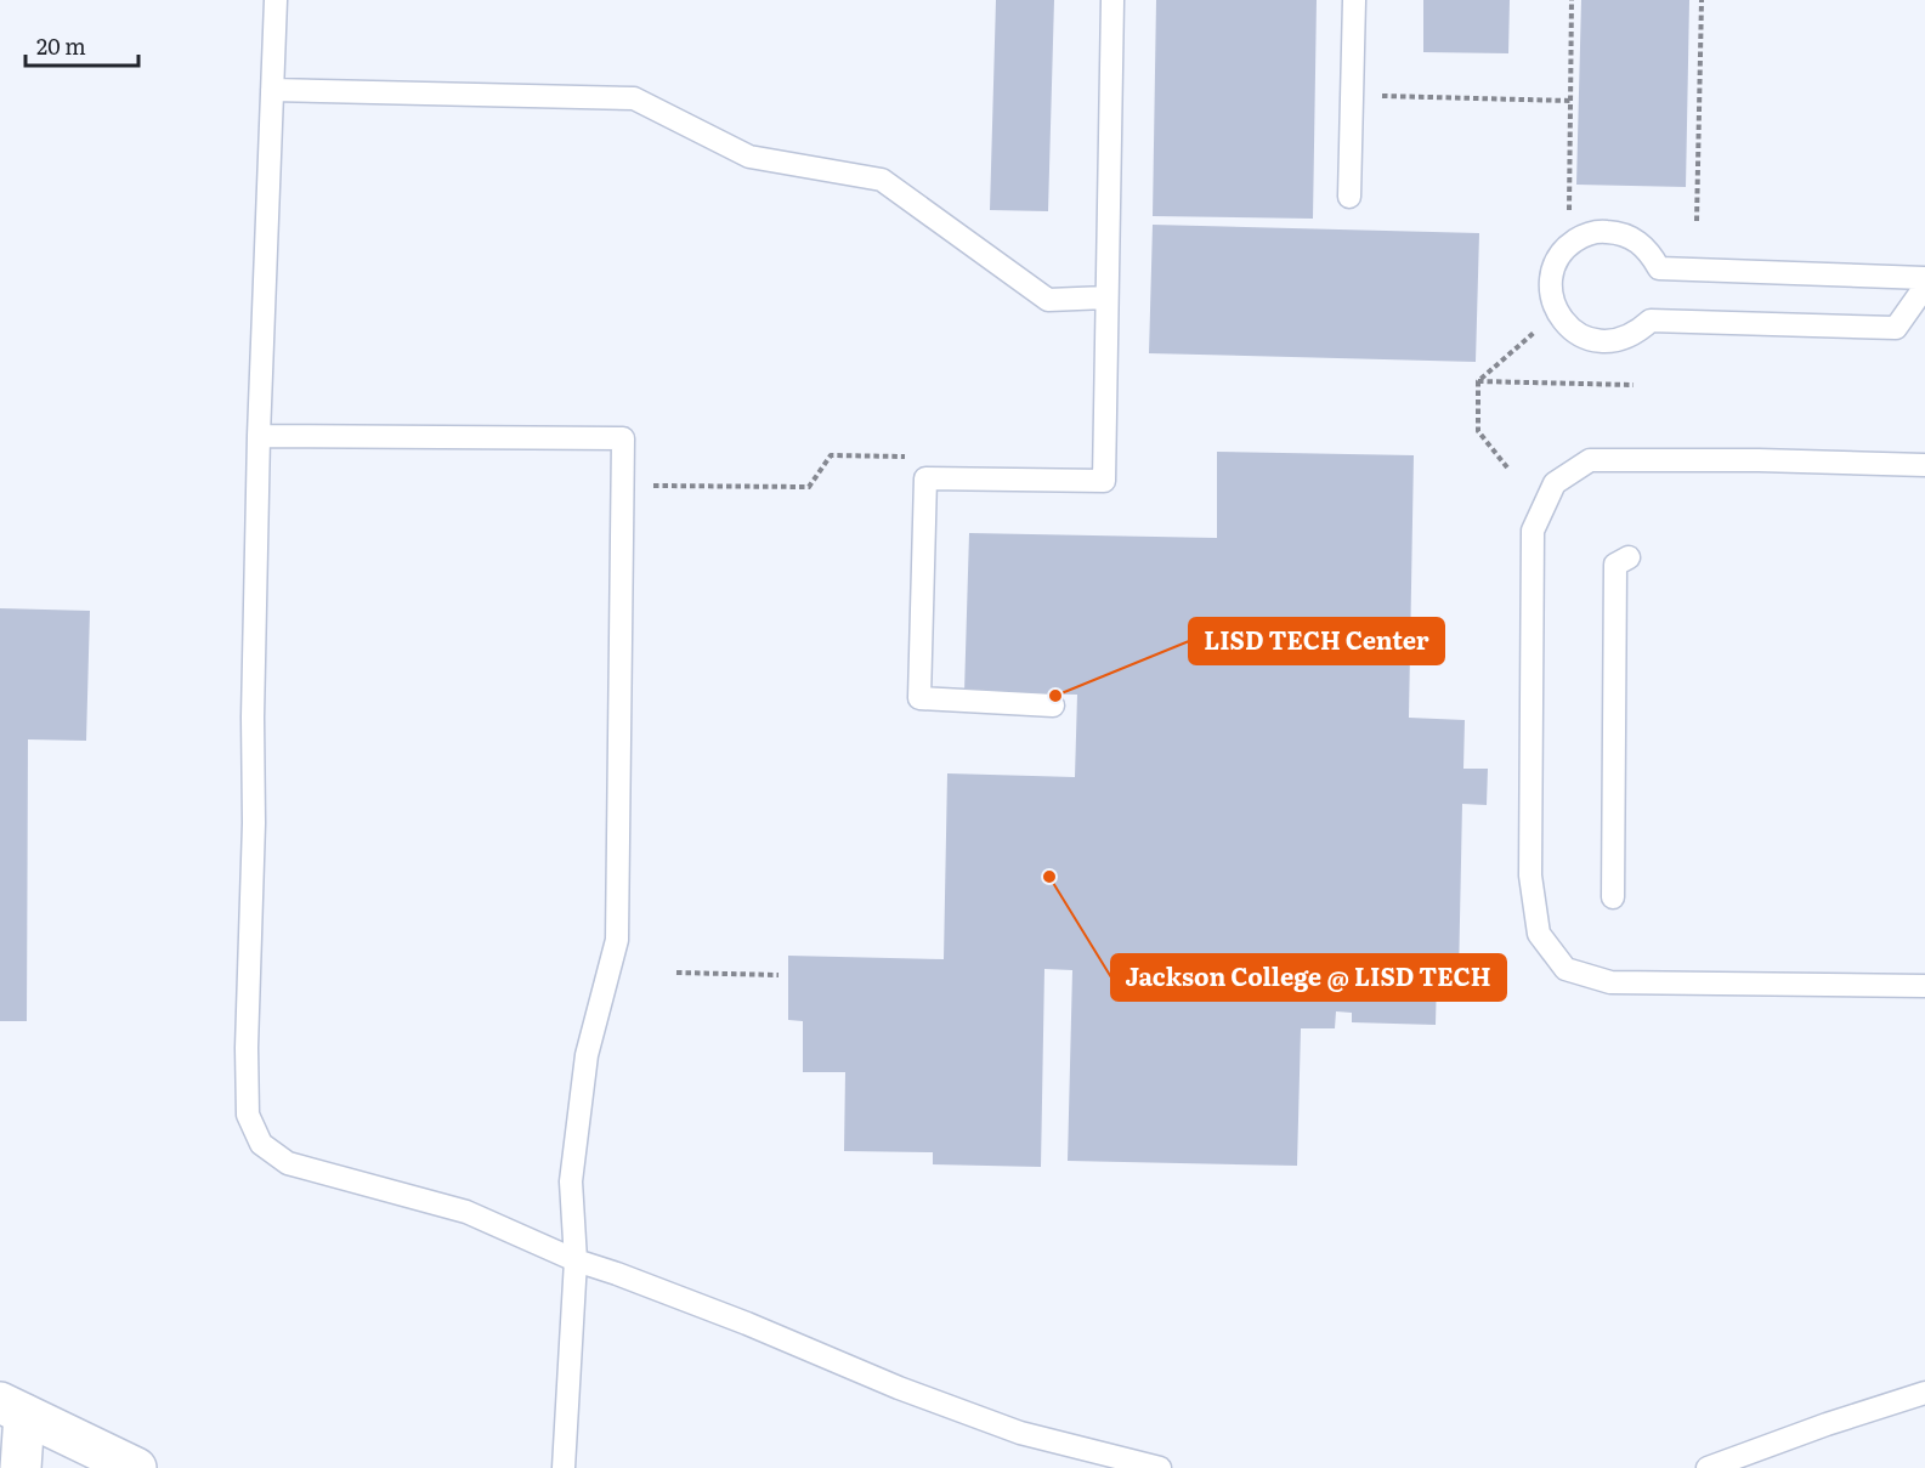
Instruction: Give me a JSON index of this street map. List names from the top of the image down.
{
  "places": ["LISD TECH Center", "Jackson College @ LISD TECH"],
  "scale_bar": "20 m"
}
